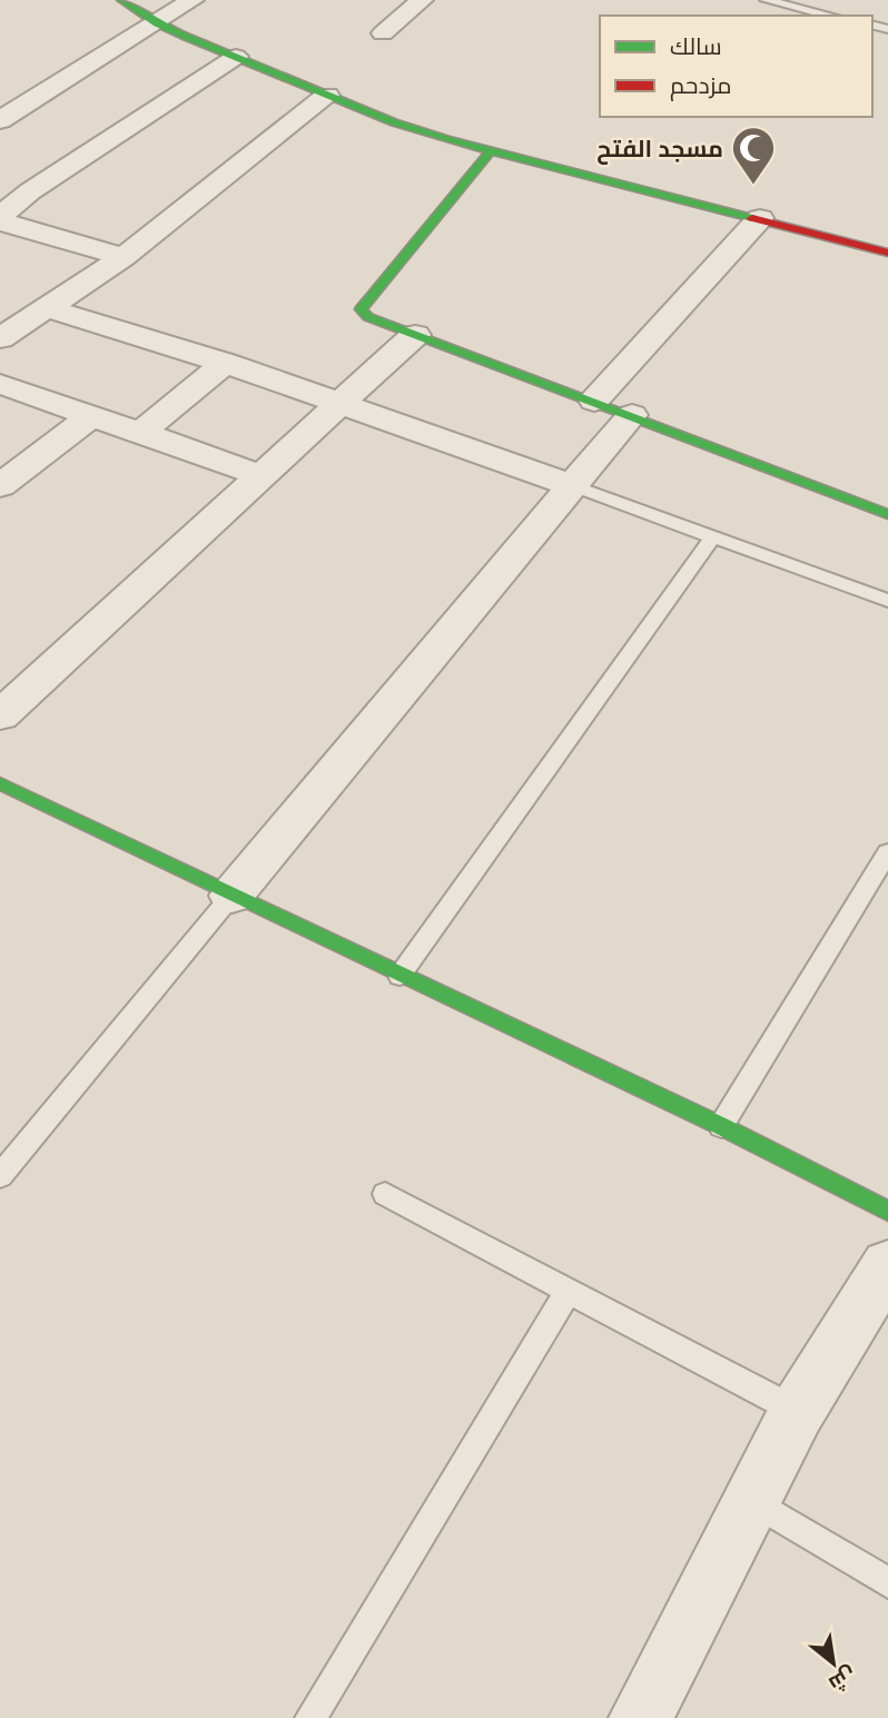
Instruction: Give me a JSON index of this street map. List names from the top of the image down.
{
  "places": {
    "mosque": ["مسجد الفتح"]
  },
  "legend": ["سالك", "مزدحم"],
  "north": "bottom right"
}
